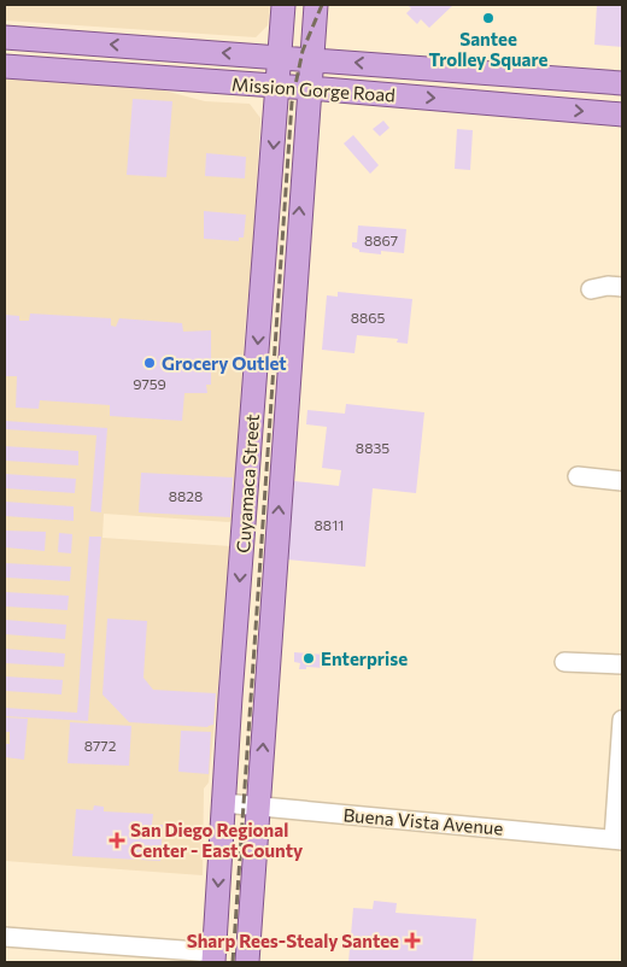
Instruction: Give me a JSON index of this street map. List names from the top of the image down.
{
  "streets": {
    "main road": ["Mission Gorge Road", "Cuyamaca Street"],
    "street": ["Buena Vista Avenue"]
  },
  "crossings": [
    ["Mission Gorge Road", "Cuyamaca Street"],
    ["Cuyamaca Street", "Buena Vista Avenue"]
  ],
  "places": {
    "other": ["Santee Trolley Square", "Grocery Outlet", "Enterprise"],
    "health": ["San Diego Regional Center - East County", "Sharp Rees-Stealy Santee"]
  },
  "house_numbers": [
    "8867",
    "8865",
    "9759",
    "8835",
    "8828",
    "8811",
    "8772"
  ]
}
